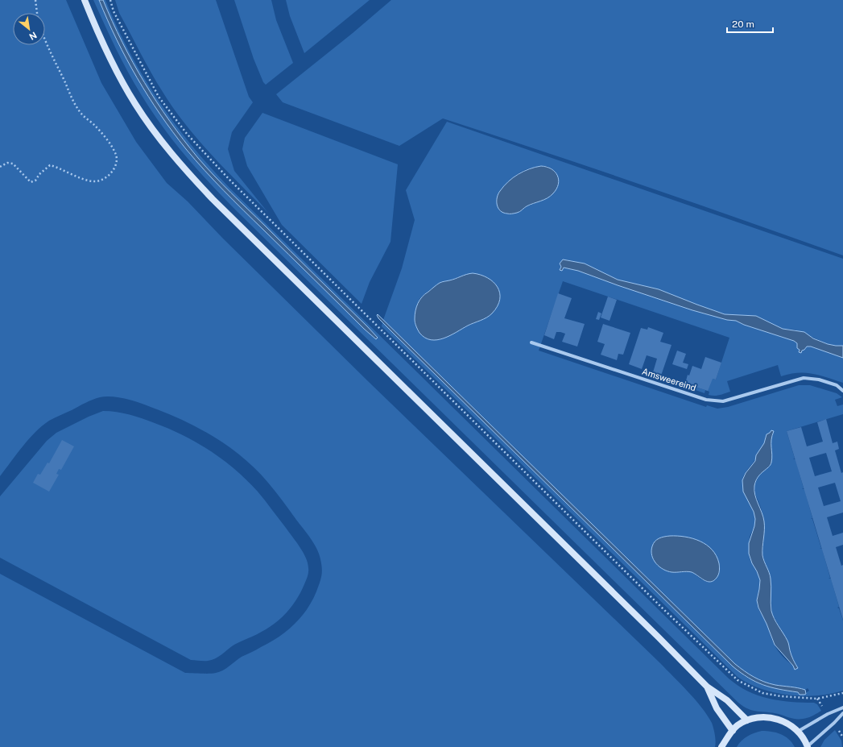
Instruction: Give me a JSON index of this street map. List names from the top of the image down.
{
  "streets": {
    "street": ["Amsweereind"]
  },
  "scale_bar": "20 m",
  "north": "bottom right"
}
